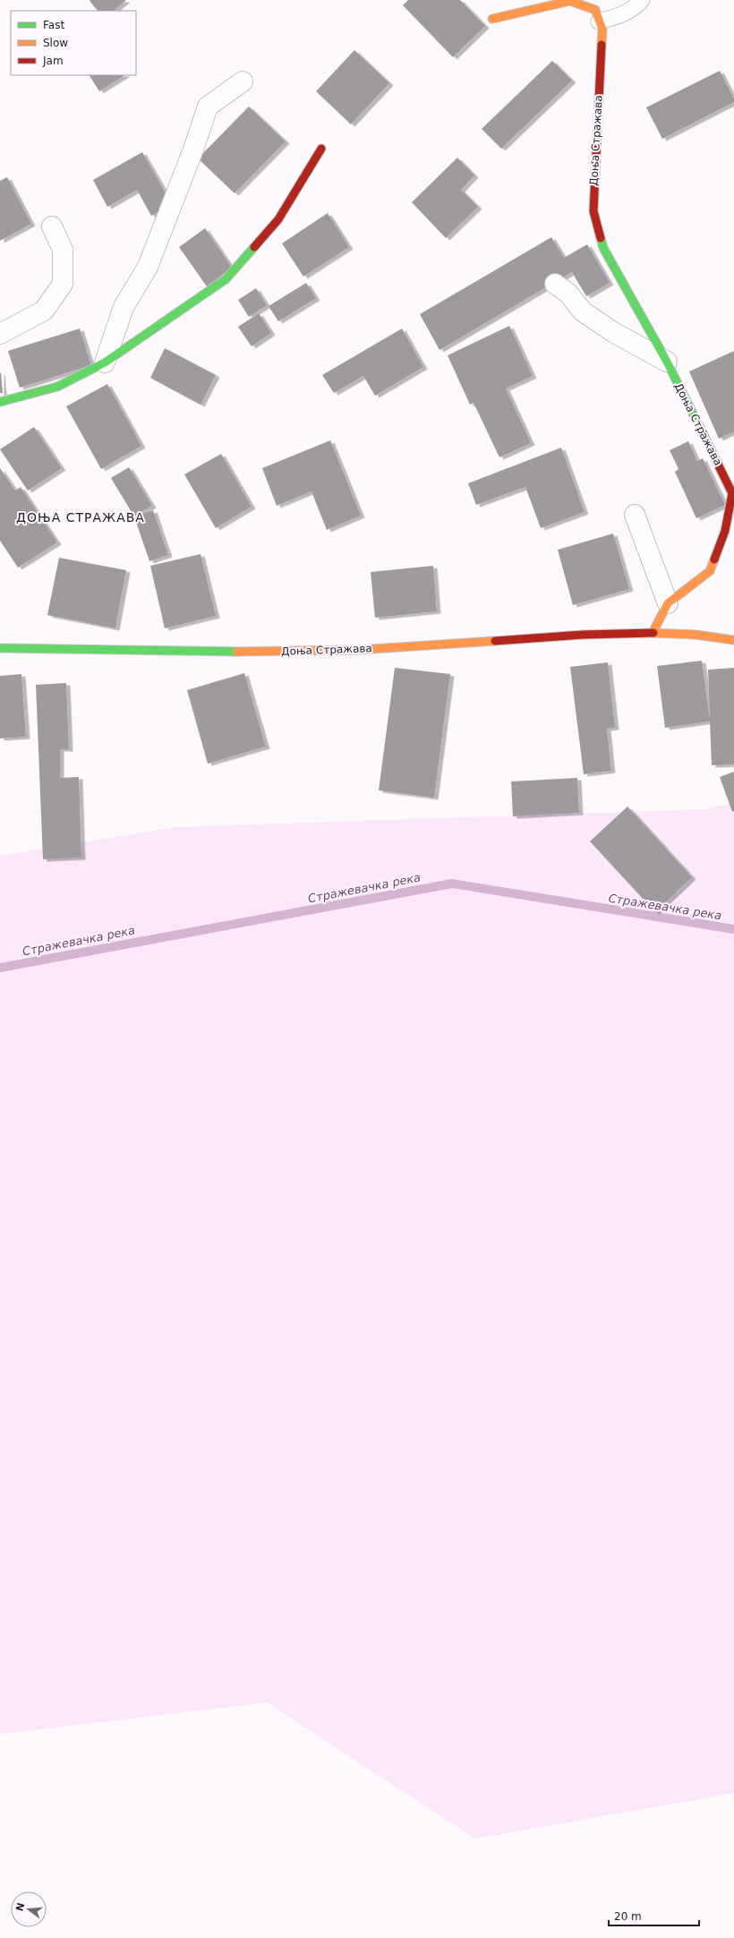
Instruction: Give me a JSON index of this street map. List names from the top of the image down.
{
  "streets": {
    "street": ["Доња Стражава"]
  },
  "districts": ["ДОЊА СТРАЖАВА"],
  "water": ["Стражевачка река"],
  "legend": ["Fast", "Slow", "Jam"],
  "scale_bar": "20 m",
  "north": "left"
}
